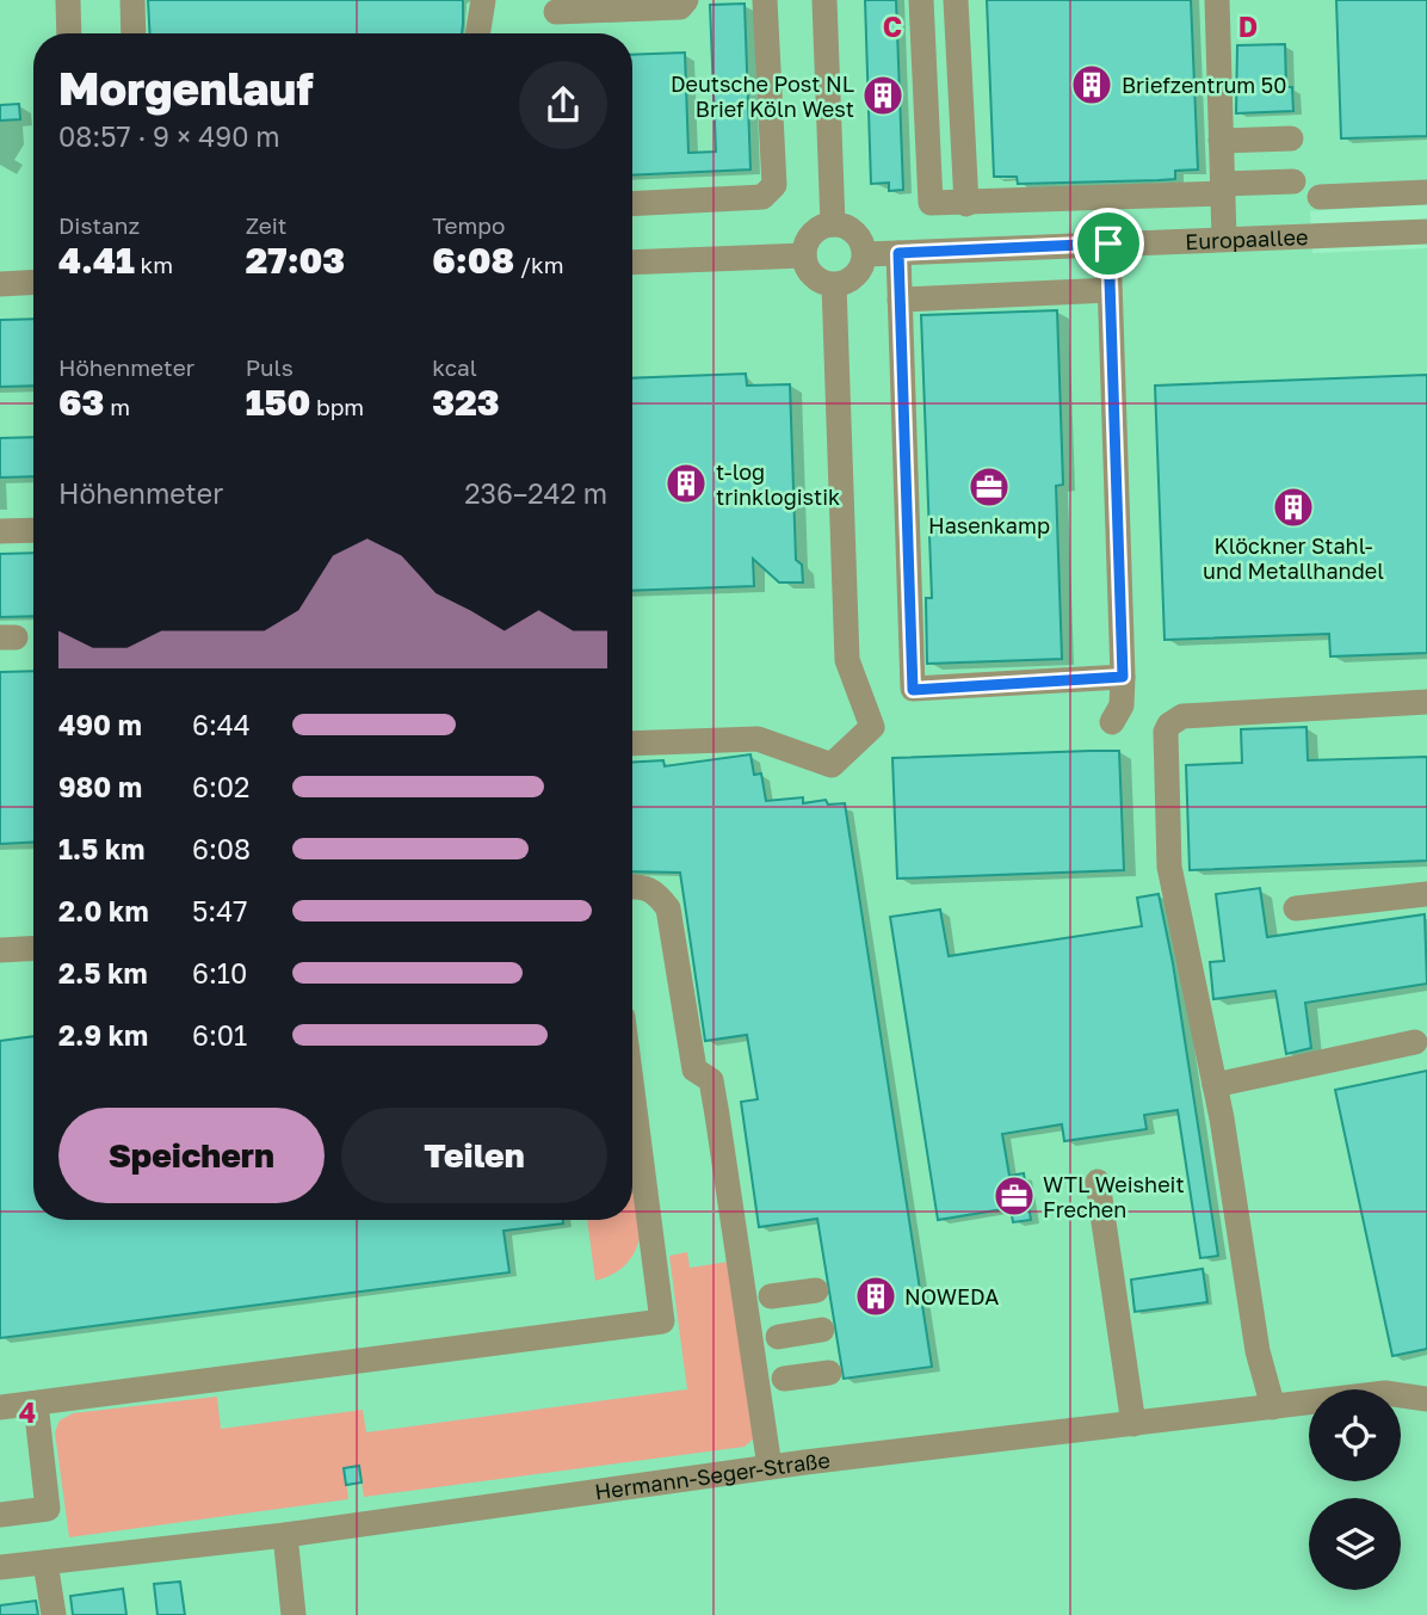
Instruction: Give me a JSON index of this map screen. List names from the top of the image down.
{
  "streets": {
    "street": ["Europaallee", "Hermann-Seger-Straße"]
  },
  "places": {
    "building": [
      "Briefzentrum 50",
      "Deutsche Post NL Brief Köln West",
      "t-log trinklogistik",
      "Klöckner Stahl- und Metallhandel",
      "NOWEDA"
    ],
    "office": ["Hasenkamp", "WTL Weisheit Frechen"]
  },
  "page": {
    "heading": ["Morgenlauf", "08:57 · 9 × 490 m"],
    "stats": [
      ["Distanz", "4.41 km"],
      ["Zeit", "27:03"],
      ["Tempo", "6:08 /km"],
      ["Höhenmeter", "63 m"],
      ["Puls", "150 bpm"],
      ["kcal", "323"]
    ],
    "chart": ["Höhenmeter", "236–242 m"],
    "list": [
      {
        "name": "490 m",
        "note": "6:44"
      },
      {
        "name": "980 m",
        "note": "6:02"
      },
      {
        "name": "1.5 km",
        "note": "6:08"
      },
      {
        "name": "2.0 km",
        "note": "5:47"
      },
      {
        "name": "2.5 km",
        "note": "6:10"
      },
      {
        "name": "2.9 km",
        "note": "6:01"
      }
    ],
    "buttons": ["Speichern", "Teilen"]
  },
  "grid": {
    "columns": ["C", "D"],
    "rows": ["4"]
  }
}
